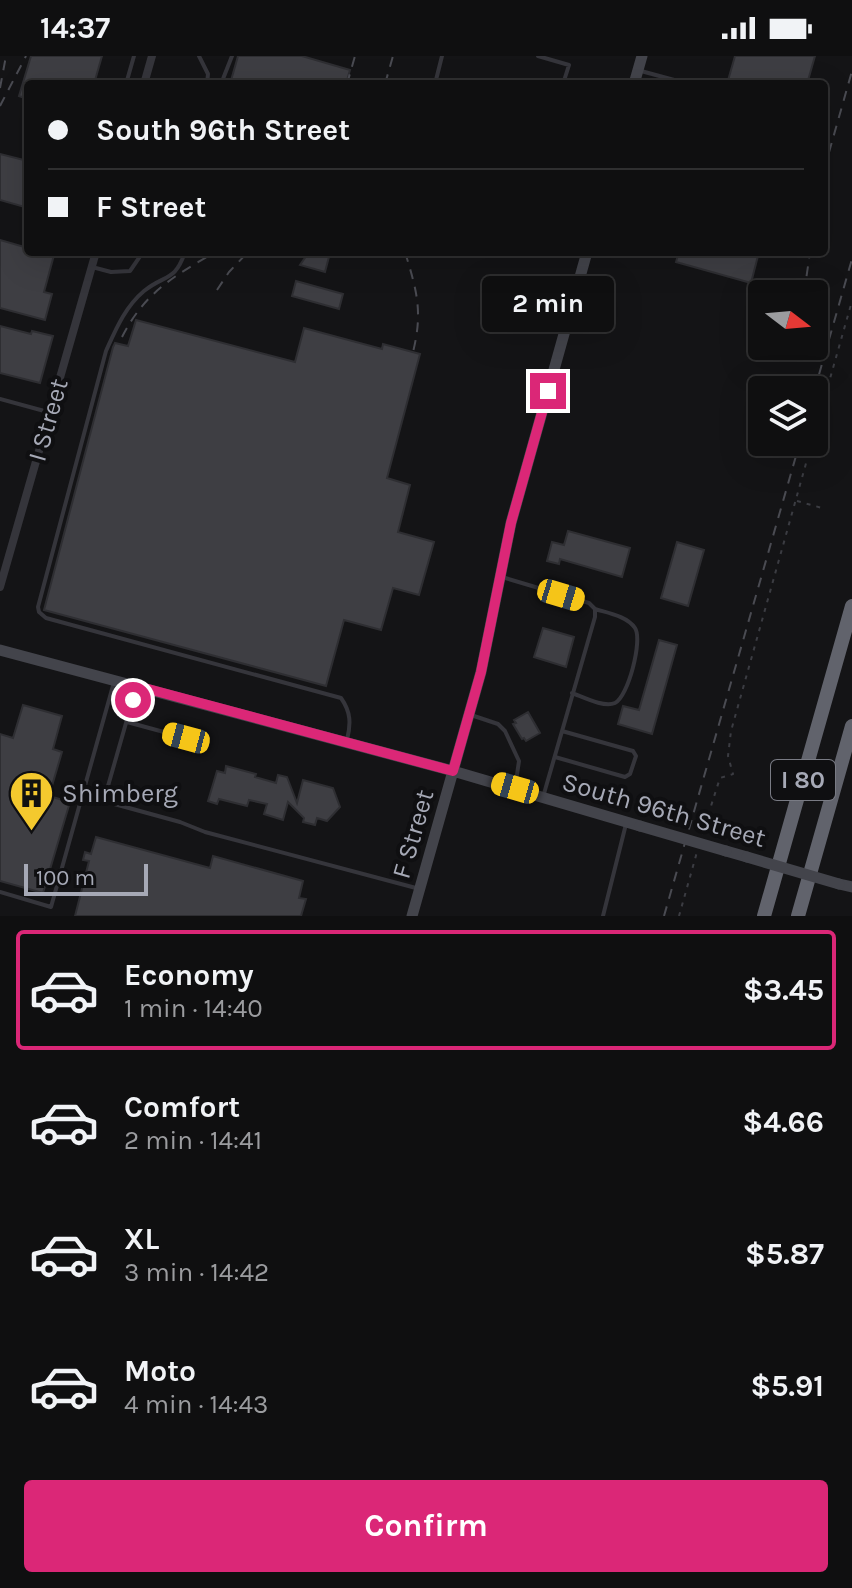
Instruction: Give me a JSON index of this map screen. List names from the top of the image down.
{
  "streets": {
    "highway": ["I 80"],
    "street": ["I Street", "South 96th Street", "F Street"]
  },
  "crossings": [
    ["South 96th Street", "F Street"]
  ],
  "places": {
    "building": ["Shimberg"]
  },
  "scale_bar": "100 m",
  "north": "right",
  "page": {
    "status": "14:37",
    "banner": ["South 96th Street", "F Street"],
    "bubble": "2 min",
    "scale": "100 m",
    "list": [
      {
        "name": "Economy",
        "note": "1 min · 14:40",
        "value": "$3.45"
      },
      {
        "name": "Comfort",
        "note": "2 min · 14:41",
        "value": "$4.66"
      },
      {
        "name": "XL",
        "note": "3 min · 14:42",
        "value": "$5.87"
      },
      {
        "name": "Moto",
        "note": "4 min · 14:43",
        "value": "$5.91"
      }
    ],
    "buttons": "Confirm"
  }
}
